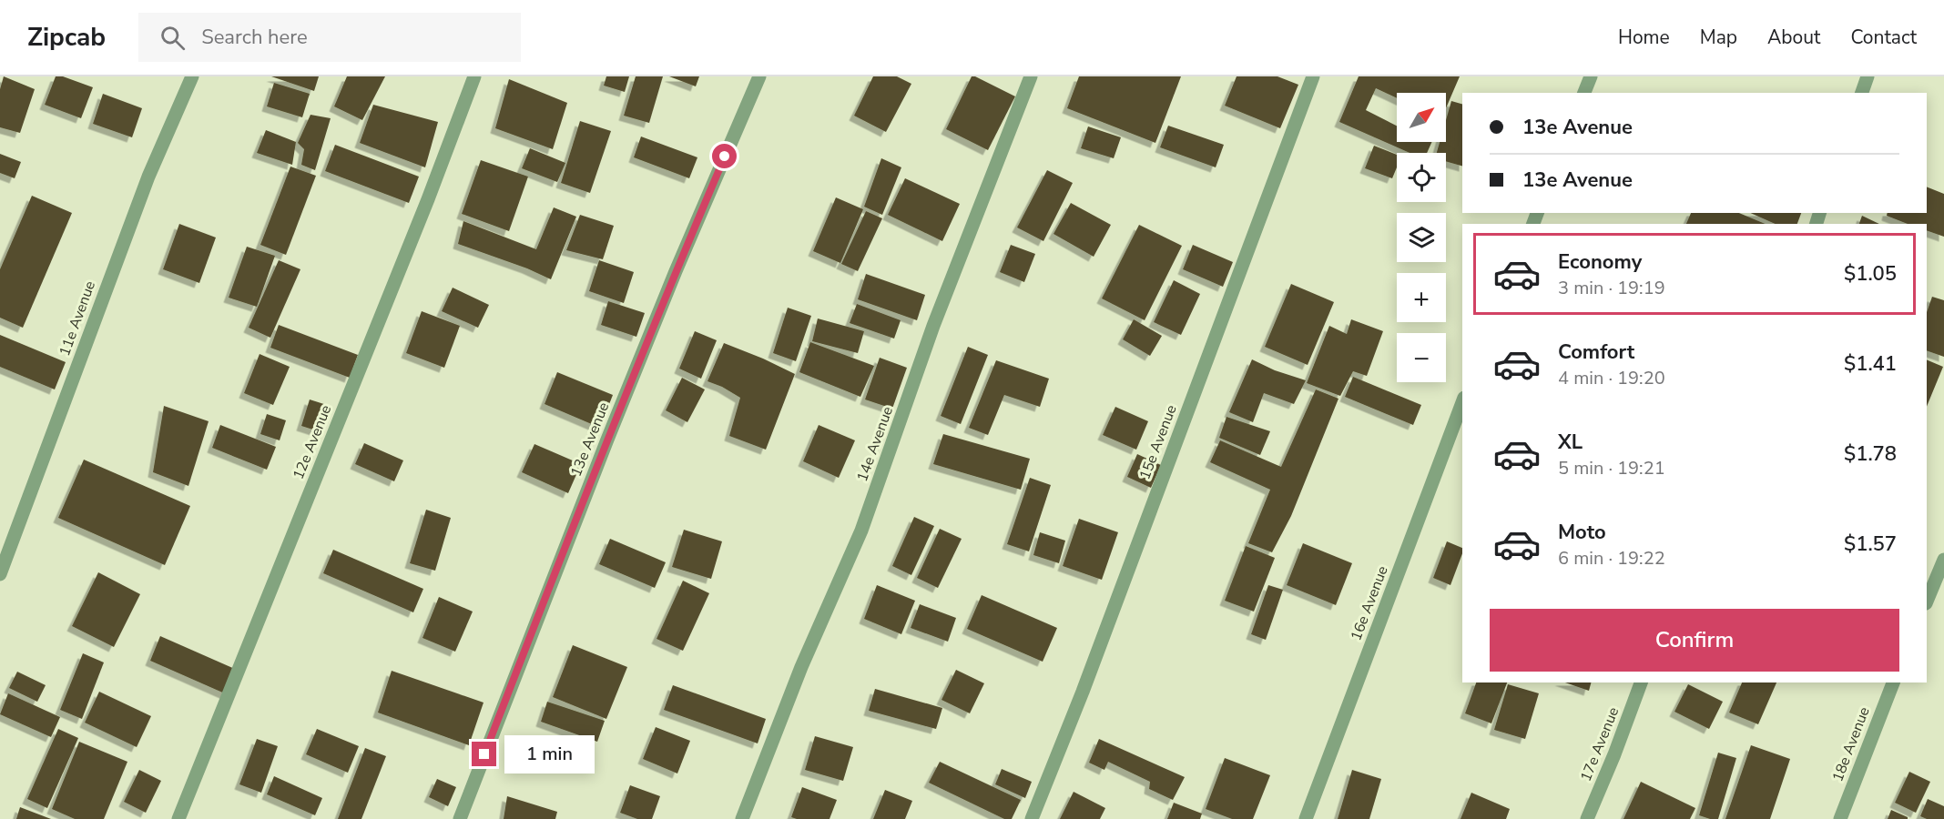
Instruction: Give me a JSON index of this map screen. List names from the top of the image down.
{
  "streets": {
    "street": [
      "11e Avenue",
      "13e Avenue",
      "12e Avenue",
      "15e Avenue",
      "14e Avenue",
      "16e Avenue",
      "17e Avenue",
      "18e Avenue"
    ]
  },
  "north": "top right",
  "page": {
    "header": "Zipcab",
    "search": "Search here",
    "nav": [
      "Home",
      "Map",
      "About",
      "Contact"
    ],
    "map_buttons": ["+", "−"],
    "banner": ["13e Avenue", "13e Avenue"],
    "list": [
      {
        "name": "Economy",
        "note": "3 min · 19:19",
        "value": "$1.05"
      },
      {
        "name": "Comfort",
        "note": "4 min · 19:20",
        "value": "$1.41"
      },
      {
        "name": "XL",
        "note": "5 min · 19:21",
        "value": "$1.78"
      },
      {
        "name": "Moto",
        "note": "6 min · 19:22",
        "value": "$1.57"
      }
    ],
    "buttons": "Confirm",
    "bubble": "1 min"
  }
}
